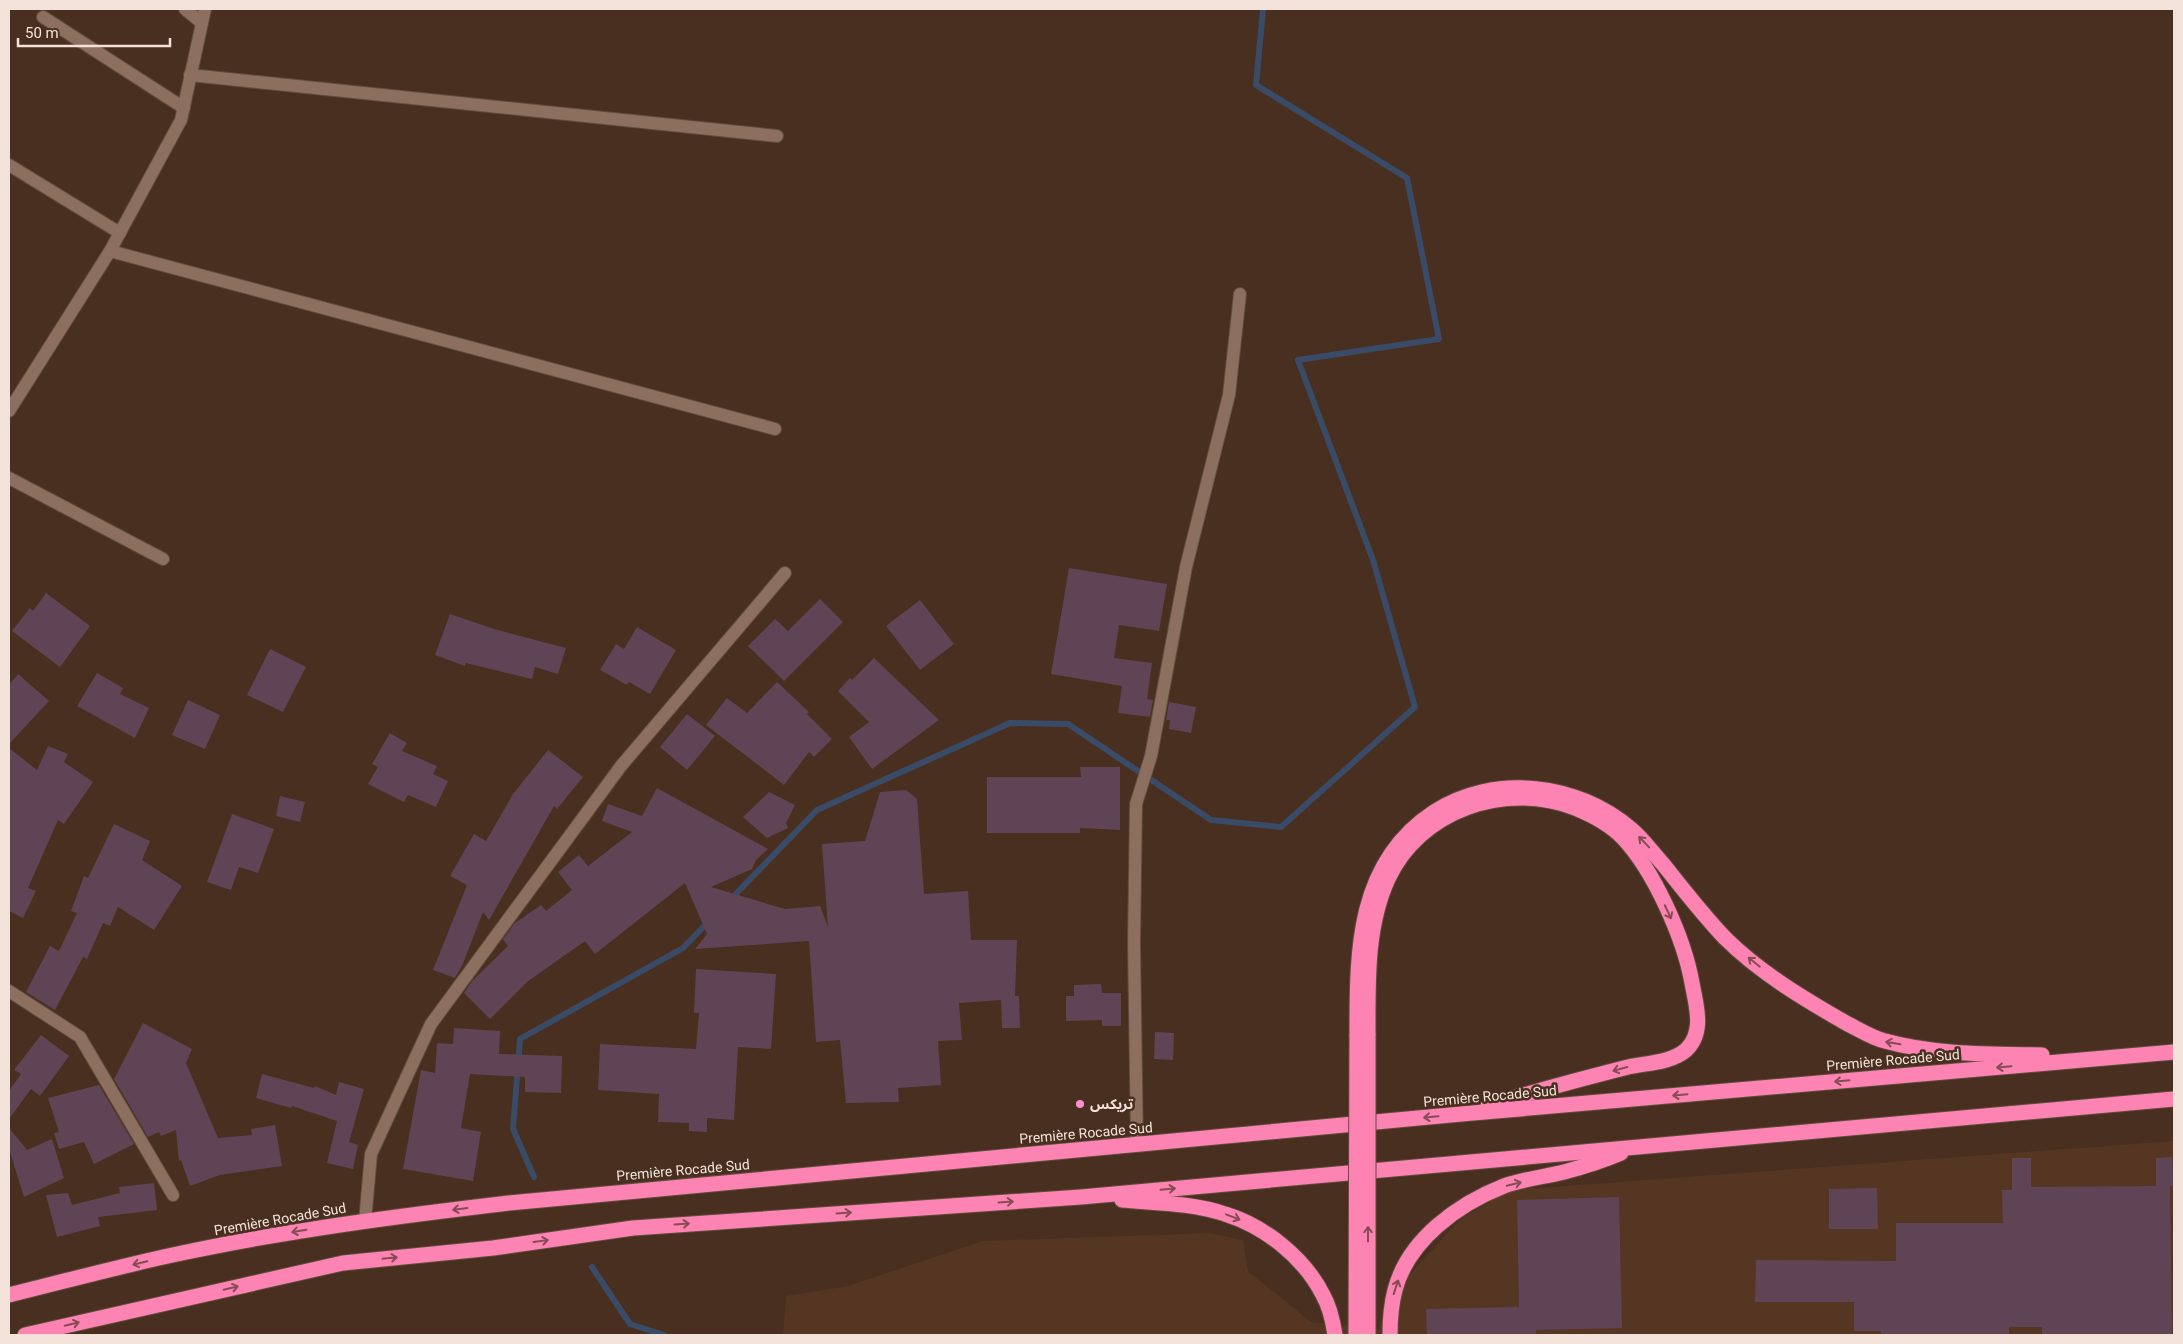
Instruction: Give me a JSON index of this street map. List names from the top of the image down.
{
  "streets": {
    "highway": ["Première Rocade Sud"]
  },
  "places": ["تريكس"],
  "scale_bar": "50 m"
}
